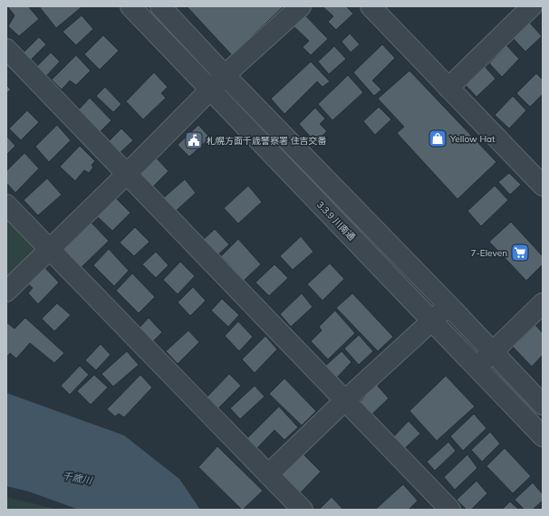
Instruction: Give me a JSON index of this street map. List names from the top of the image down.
{
  "streets": {
    "street": ["3.3.9 川南通"]
  },
  "water": ["千歳川"],
  "places": {
    "shop": ["Yellow Hat"],
    "public building": ["札幌方面千歳警察署 住吉交番"],
    "supermarket": ["7-Eleven"]
  }
}
